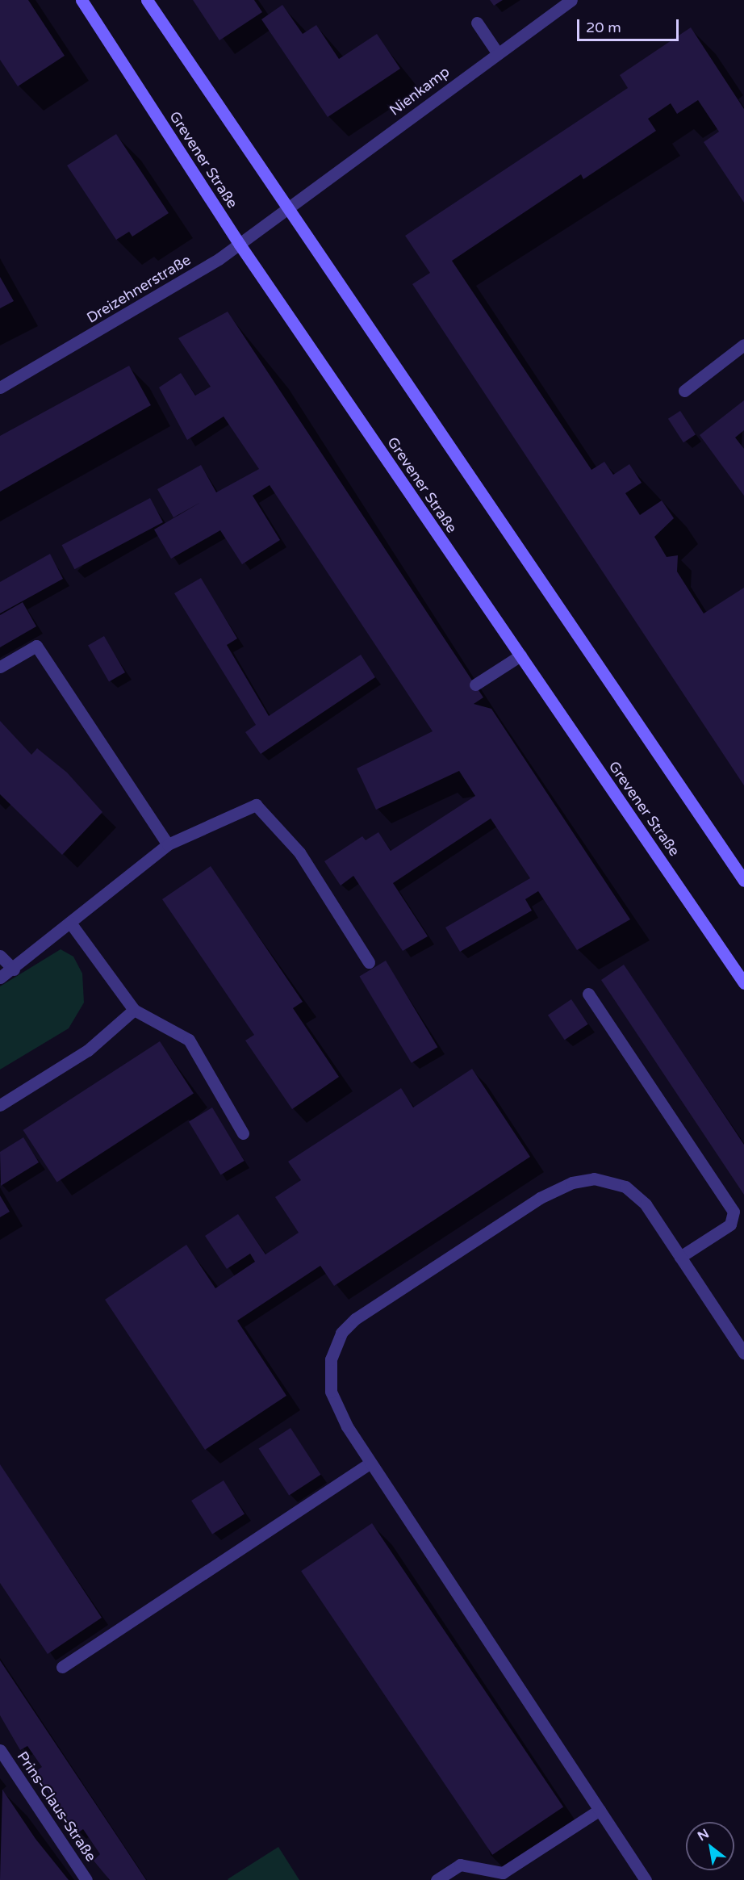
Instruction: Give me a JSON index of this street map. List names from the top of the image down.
{
  "streets": {
    "main road": ["Grevener Straße"],
    "street": ["Nienkamp", "Dreizehnerstraße", "Prins-Claus-Straße"]
  },
  "crossings": [
    ["Nienkamp", "Dreizehnerstraße"],
    ["Grevener Straße", "Dreizehnerstraße"]
  ],
  "scale_bar": "20 m",
  "north": "top left"
}
